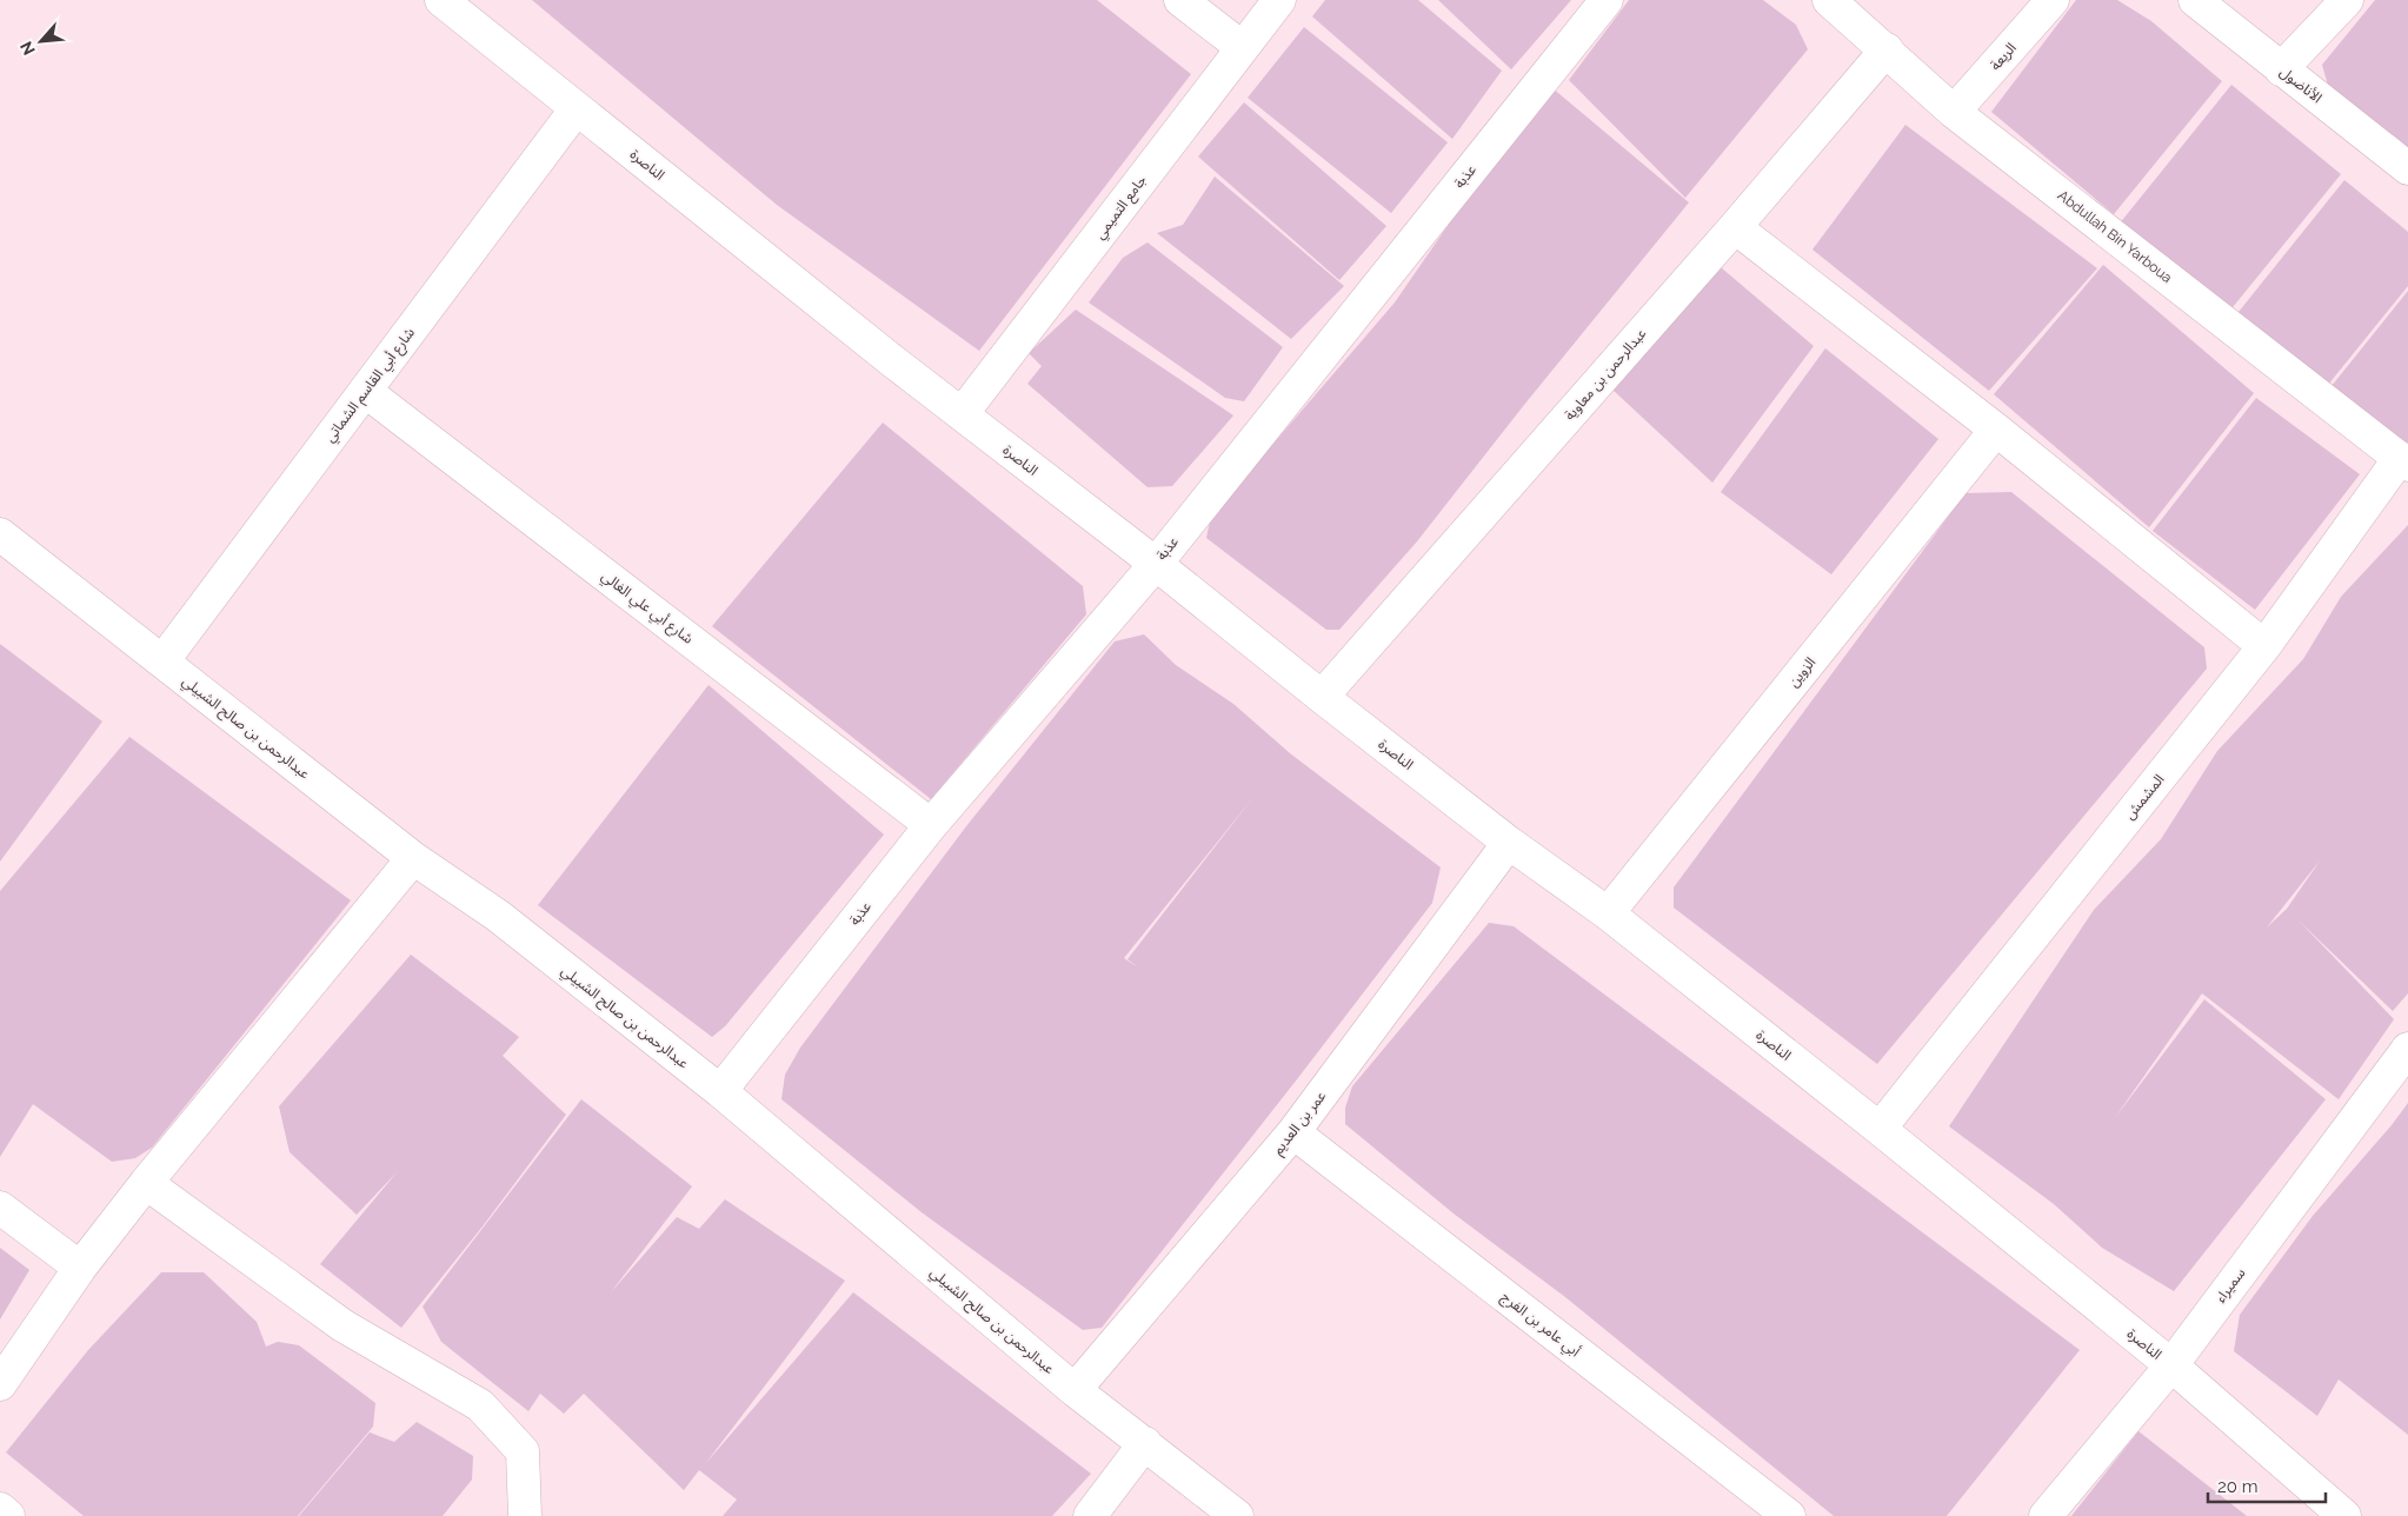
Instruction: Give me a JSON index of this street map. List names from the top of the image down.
{
  "streets": {
    "street": [
      "الريعة",
      "الأناضول",
      "الناصرة",
      "عذبة",
      "جامع التميمي",
      "Abdullah Bin Yarboua",
      "عبدالرحمن بن معاوية",
      "شارع أبي القاسم الشماتي",
      "شارع أبي علي الغالي",
      "الزوين",
      "عبدالرحمن بن صالح الشبيلي",
      "المشمش",
      "عمر بن العديم",
      "سميراء",
      "أبي عامر بن الفرج"
    ]
  },
  "crossings": [
    ["الريعة", "Abdullah Bin Yarboua"],
    ["الناصرة", "عذبة"],
    ["الناصرة", "جامع التميمي"],
    ["الناصرة", "عبدالرحمن بن معاوية"],
    ["الناصرة", "شارع أبي القاسم الشماتي"],
    ["الناصرة", "الزوين"],
    ["الناصرة", "المشمش"],
    ["الناصرة", "عمر بن العديم"],
    ["الناصرة", "سميراء"],
    ["عذبة", "شارع أبي علي الغالي"],
    ["عذبة", "عبدالرحمن بن صالح الشبيلي"],
    ["Abdullah Bin Yarboua", "عبدالرحمن بن معاوية"],
    ["Abdullah Bin Yarboua", "المشمش"],
    ["شارع أبي القاسم الشماتي", "شارع أبي علي الغالي"],
    ["شارع أبي القاسم الشماتي", "عبدالرحمن بن صالح الشبيلي"],
    ["عبدالرحمن بن صالح الشبيلي", "عمر بن العديم"],
    ["عمر بن العديم", "أبي عامر بن الفرج"]
  ],
  "scale_bar": "20 m",
  "north": "bottom left"
}
